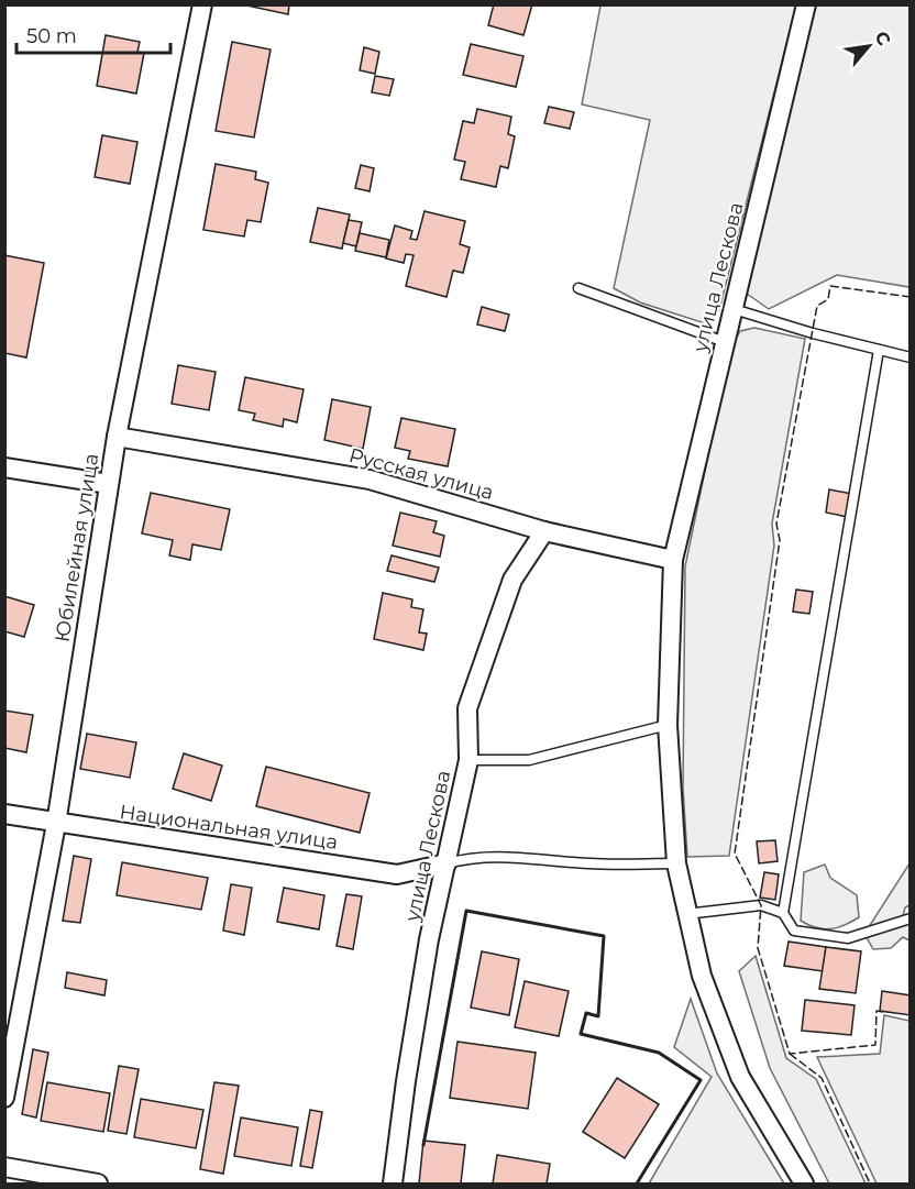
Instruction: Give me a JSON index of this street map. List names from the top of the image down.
{
  "streets": {
    "street": [
      "улица Лескова",
      "Русская улица",
      "Юбилейная улица",
      "Национальная улица"
    ]
  },
  "crossings": [
    ["улица Лескова", "Русская улица"],
    ["улица Лескова", "Национальная улица"],
    ["Русская улица", "Юбилейная улица"],
    ["Юбилейная улица", "Национальная улица"]
  ],
  "scale_bar": "50 m",
  "north": "top right"
}
